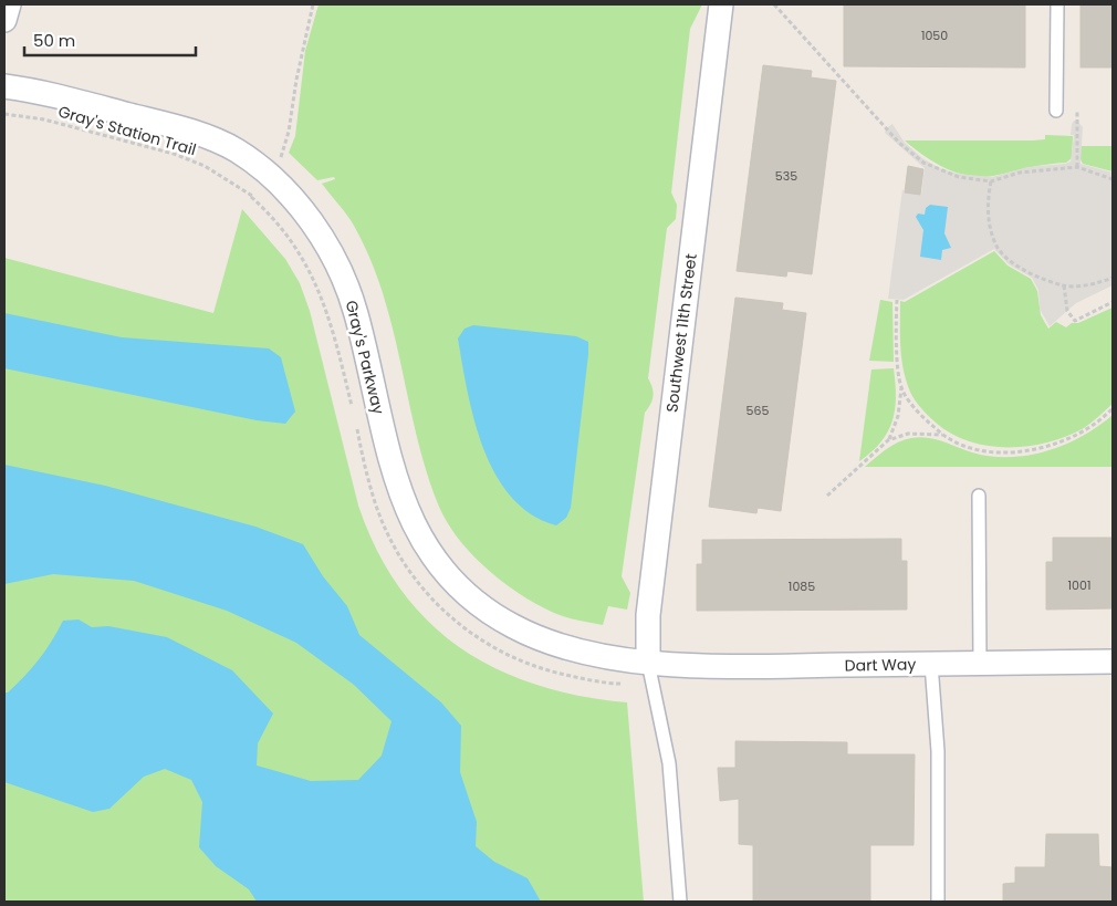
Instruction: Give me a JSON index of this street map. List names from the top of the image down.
{
  "streets": {
    "street": ["Southwest 11th Street", "Gray's Parkway", "Dart Way"],
    "path": ["Gray's Station Trail"]
  },
  "crossings": [
    ["Southwest 11th Street", "Gray's Parkway"],
    ["Southwest 11th Street", "Dart Way"],
    ["Gray's Parkway", "Dart Way"]
  ],
  "house_numbers": [
    "1050",
    "535",
    "565",
    "1001",
    "1085"
  ],
  "scale_bar": "50 m"
}
